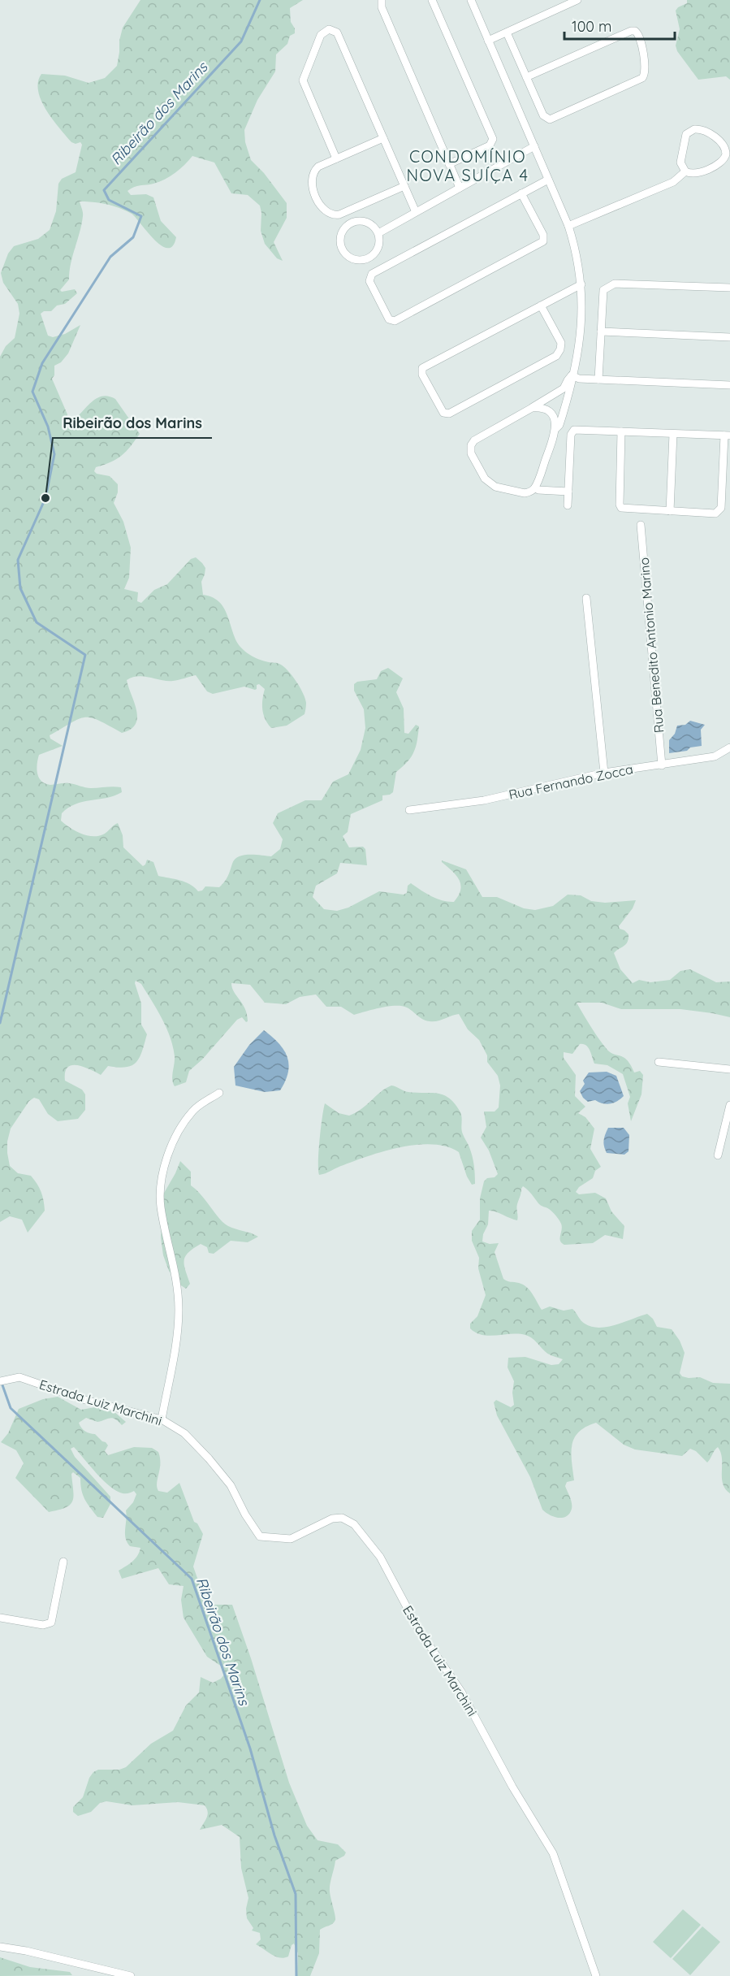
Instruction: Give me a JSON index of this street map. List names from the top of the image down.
{
  "streets": {
    "street": ["Rua Benedito Antonio Marino", "Rua Fernando Zocca", "Estrada Luiz Marchini"]
  },
  "crossings": [
    ["Rua Benedito Antonio Marino", "Rua Fernando Zocca"]
  ],
  "districts": ["CONDOMÍNIO NOVA SUÍÇA 4"],
  "water": ["Ribeirão dos Marins"],
  "places": ["Ribeirão dos Marins"],
  "scale_bar": "100 m"
}
